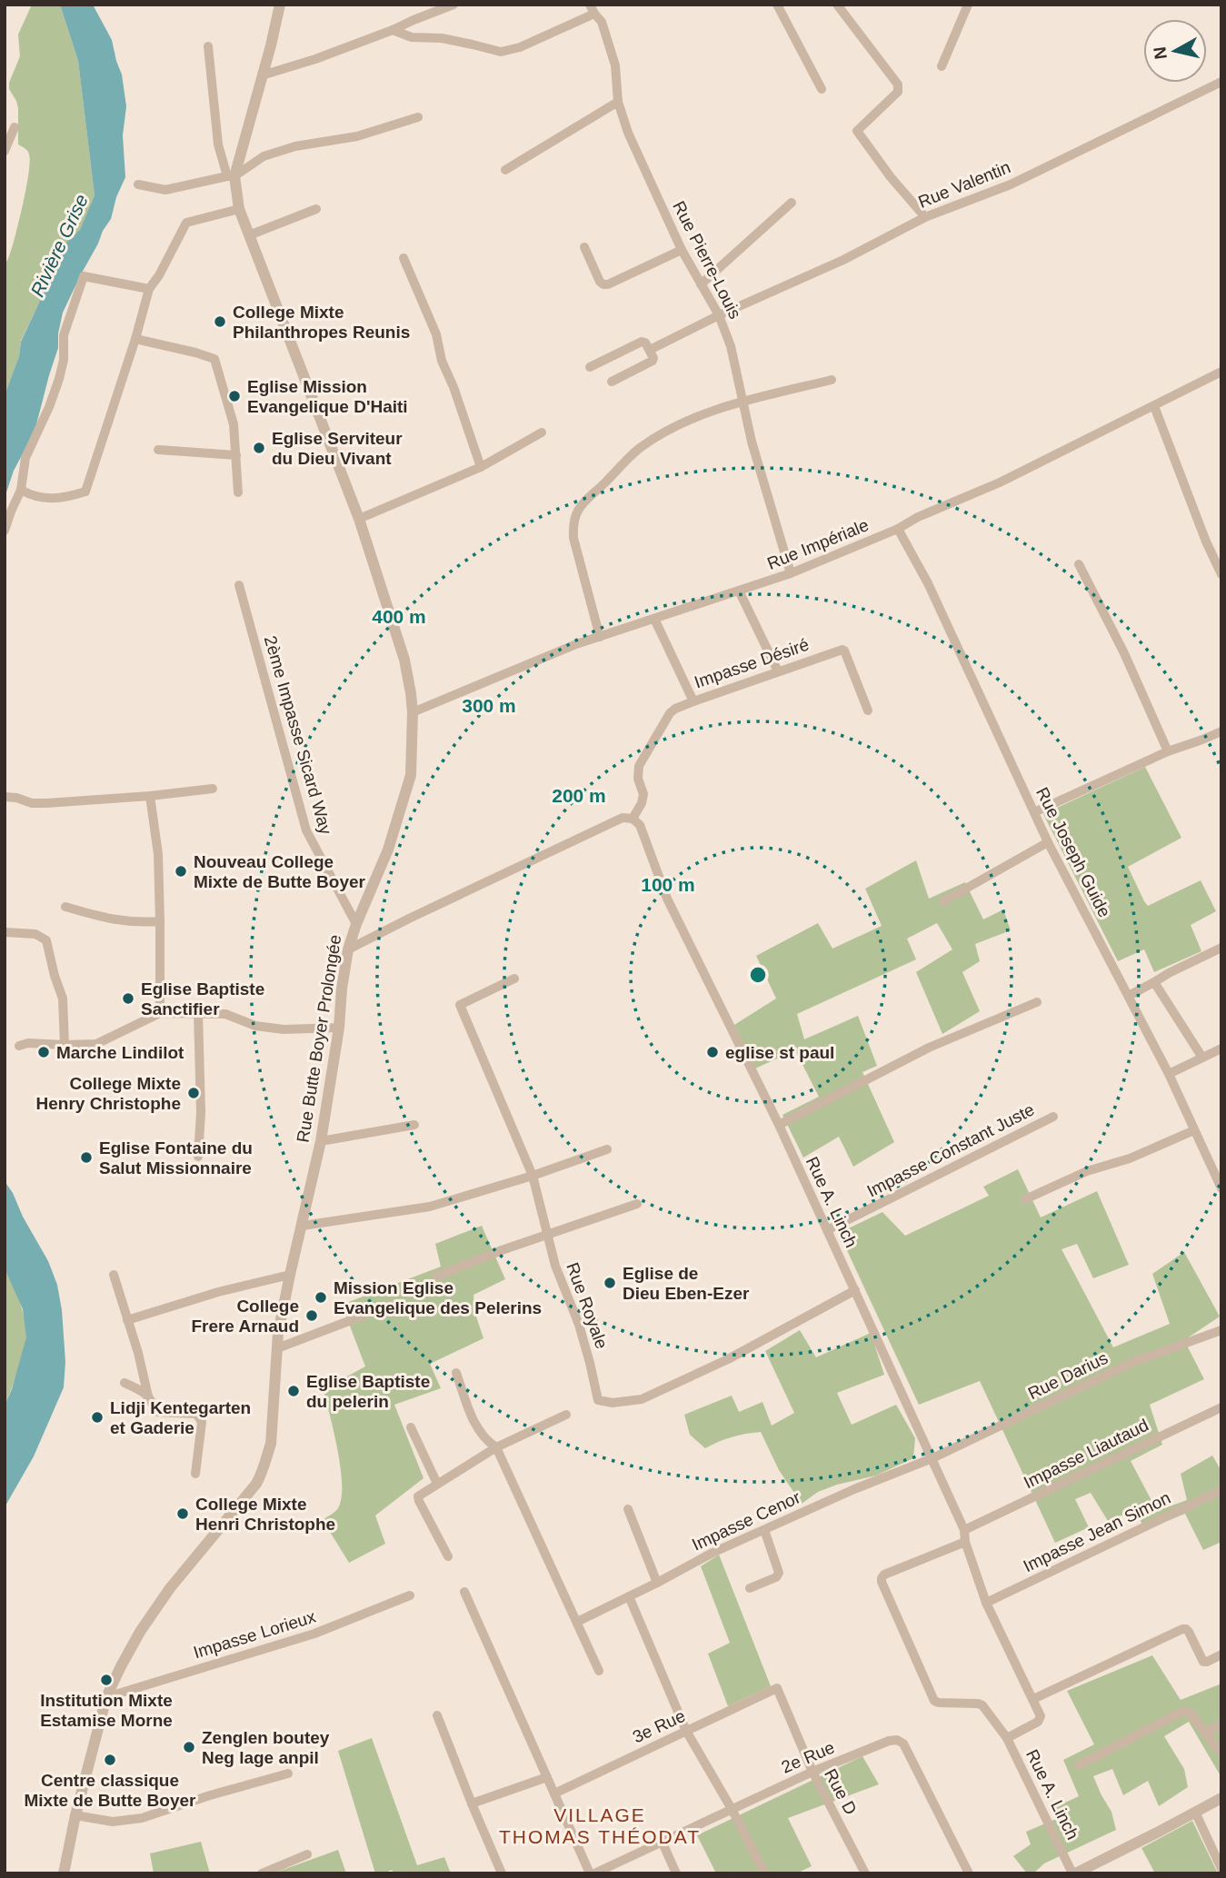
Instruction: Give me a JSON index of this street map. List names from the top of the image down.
{
  "streets": {
    "street": [
      "Rue Valentin",
      "Rue Pierre-Louis",
      "Rue Impériale",
      "Impasse Désiré",
      "2ème Impasse Sicard Way",
      "Rue Joseph Guide",
      "Rue Butte Boyer Prolongée",
      "Impasse Constant Juste",
      "Rue A. Linch",
      "Rue Royale",
      "Rue Darius",
      "Impasse Liautaud",
      "Impasse Cenor",
      "Impasse Jean Simon",
      "Impasse Lorieux",
      "3e Rue",
      "2e Rue",
      "Rue D"
    ]
  },
  "crossings": [
    ["Rue Valentin", "Rue Pierre-Louis"],
    ["Rue Pierre-Louis", "Rue Impériale"],
    ["Rue Impériale", "Impasse Désiré"],
    ["Rue Impériale", "Rue Joseph Guide"],
    ["Rue Impériale", "Rue Butte Boyer Prolongée"],
    ["2ème Impasse Sicard Way", "Rue Butte Boyer Prolongée"],
    ["Rue Butte Boyer Prolongée", "Impasse Lorieux"],
    ["Impasse Constant Juste", "Rue A. Linch"],
    ["Rue A. Linch", "Rue Royale"],
    ["Rue A. Linch", "Rue Darius"],
    ["Rue A. Linch", "Impasse Liautaud"],
    ["Rue A. Linch", "Impasse Cenor"],
    ["Rue A. Linch", "Impasse Jean Simon"],
    ["Rue Darius", "Impasse Cenor"],
    ["3e Rue", "Rue D"],
    ["2e Rue", "Rue D"]
  ],
  "districts": ["VILLAGE THOMAS THÉODAT"],
  "water": ["Rivière Grise"],
  "places": [
    "College Mixte Philanthropes Reunis",
    "Eglise Mission Evangelique D'Haiti",
    "Eglise Serviteur du Dieu Vivant",
    "Nouveau College Mixte de Butte Boyer",
    "Eglise Baptiste Sanctifier",
    "Marche Lindilot",
    "eglise st paul",
    "College Mixte Henry Christophe",
    "Eglise Fontaine du Salut Missionnaire",
    "Eglise de Dieu Eben-Ezer",
    "Mission Eglise Evangelique des Pelerins",
    "College Frere Arnaud",
    "Eglise Baptiste du pelerin",
    "Lidji Kentegarten et Gaderie",
    "College Mixte Henri Christophe",
    "Institution Mixte Estamise Morne",
    "Zenglen boutey Neg lage anpil",
    "Centre classique Mixte de Butte Boyer"
  ],
  "north": "left",
  "rings": [
    "400 m",
    "300 m",
    "200 m",
    "100 m"
  ]
}
